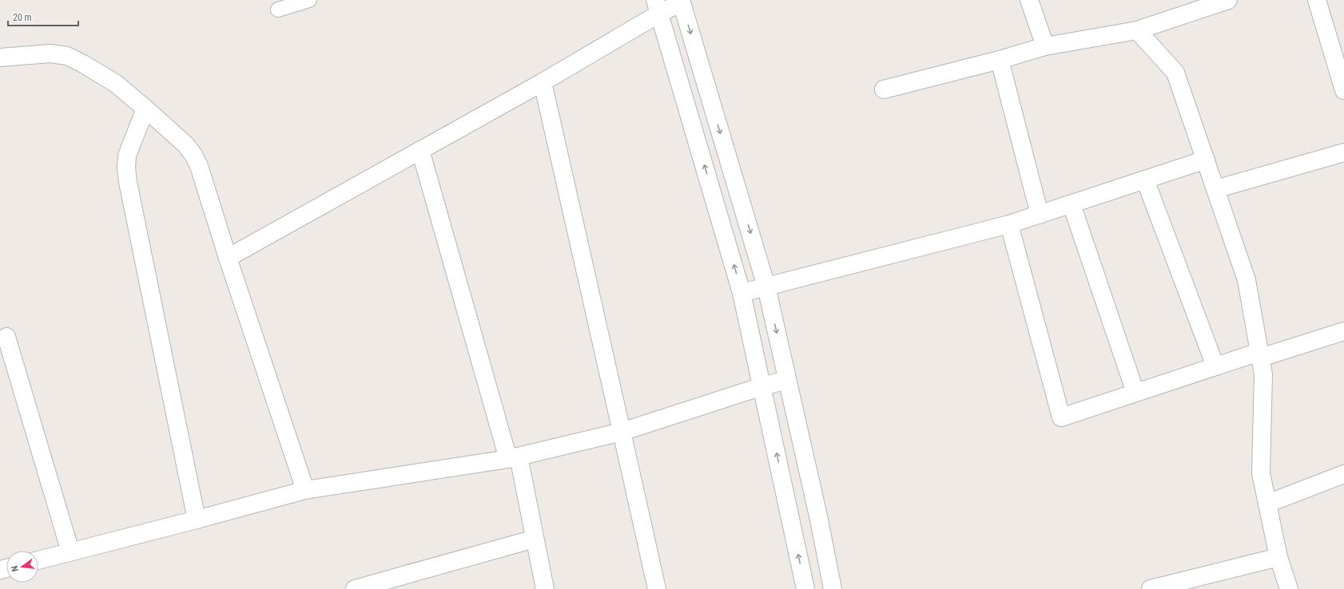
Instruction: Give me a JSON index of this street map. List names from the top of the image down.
{
  "scale_bar": "20 m",
  "north": "left"
}
